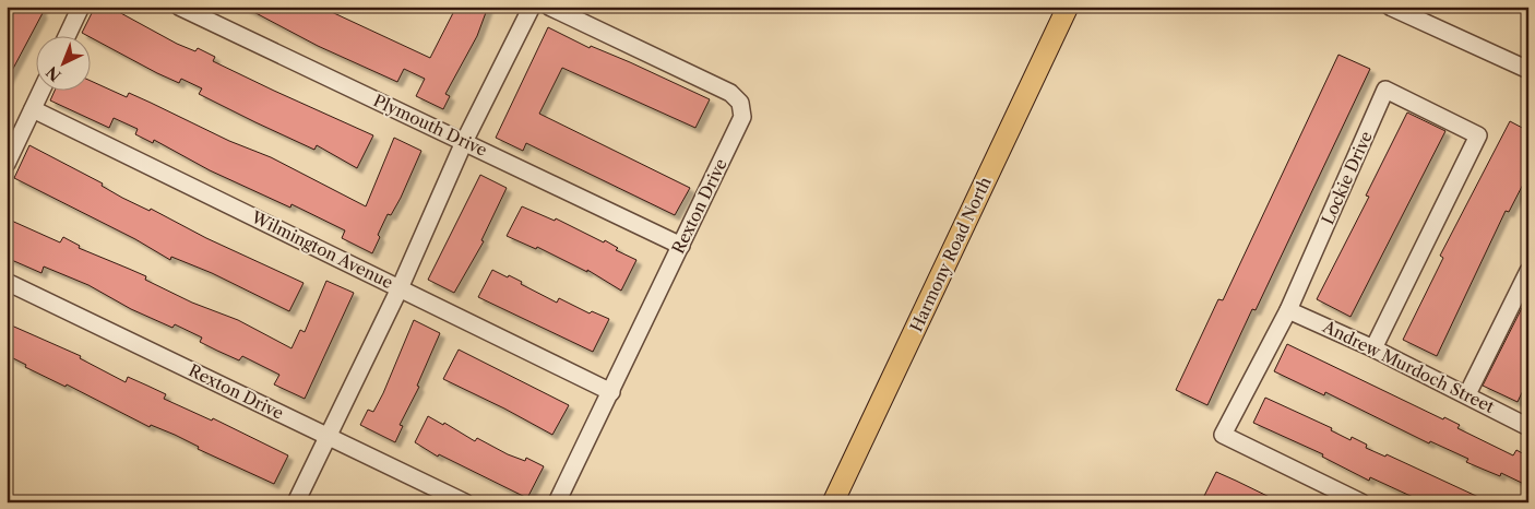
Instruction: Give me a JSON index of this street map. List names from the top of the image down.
{
  "streets": {
    "main road": ["Harmony Road North"],
    "street": [
      "Plymouth Drive",
      "Lockie Drive",
      "Rexton Drive",
      "Wilmington Avenue",
      "Andrew Murdoch Street"
    ]
  },
  "crossings": [
    ["Plymouth Drive", "Rexton Drive"],
    ["Lockie Drive", "Andrew Murdoch Street"],
    ["Rexton Drive", "Wilmington Avenue"]
  ],
  "north": "bottom left"
}
